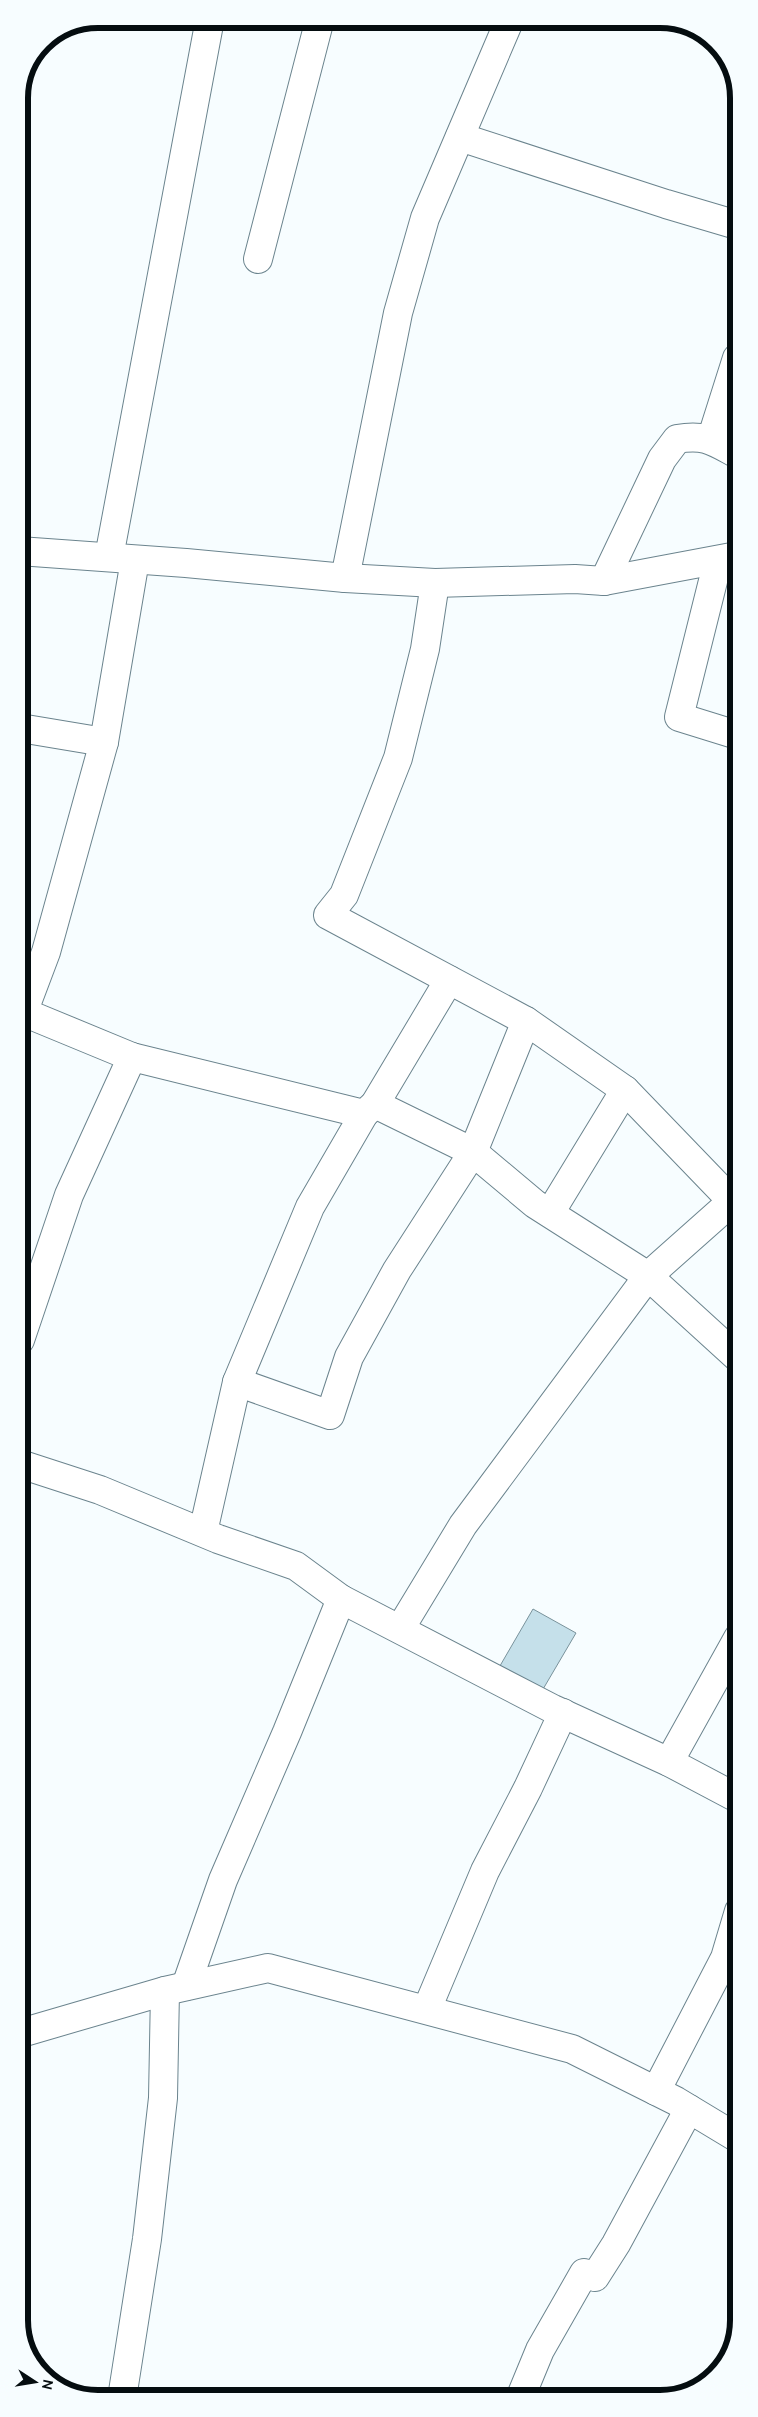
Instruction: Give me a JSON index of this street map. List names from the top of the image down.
{
  "north": "right"
}
